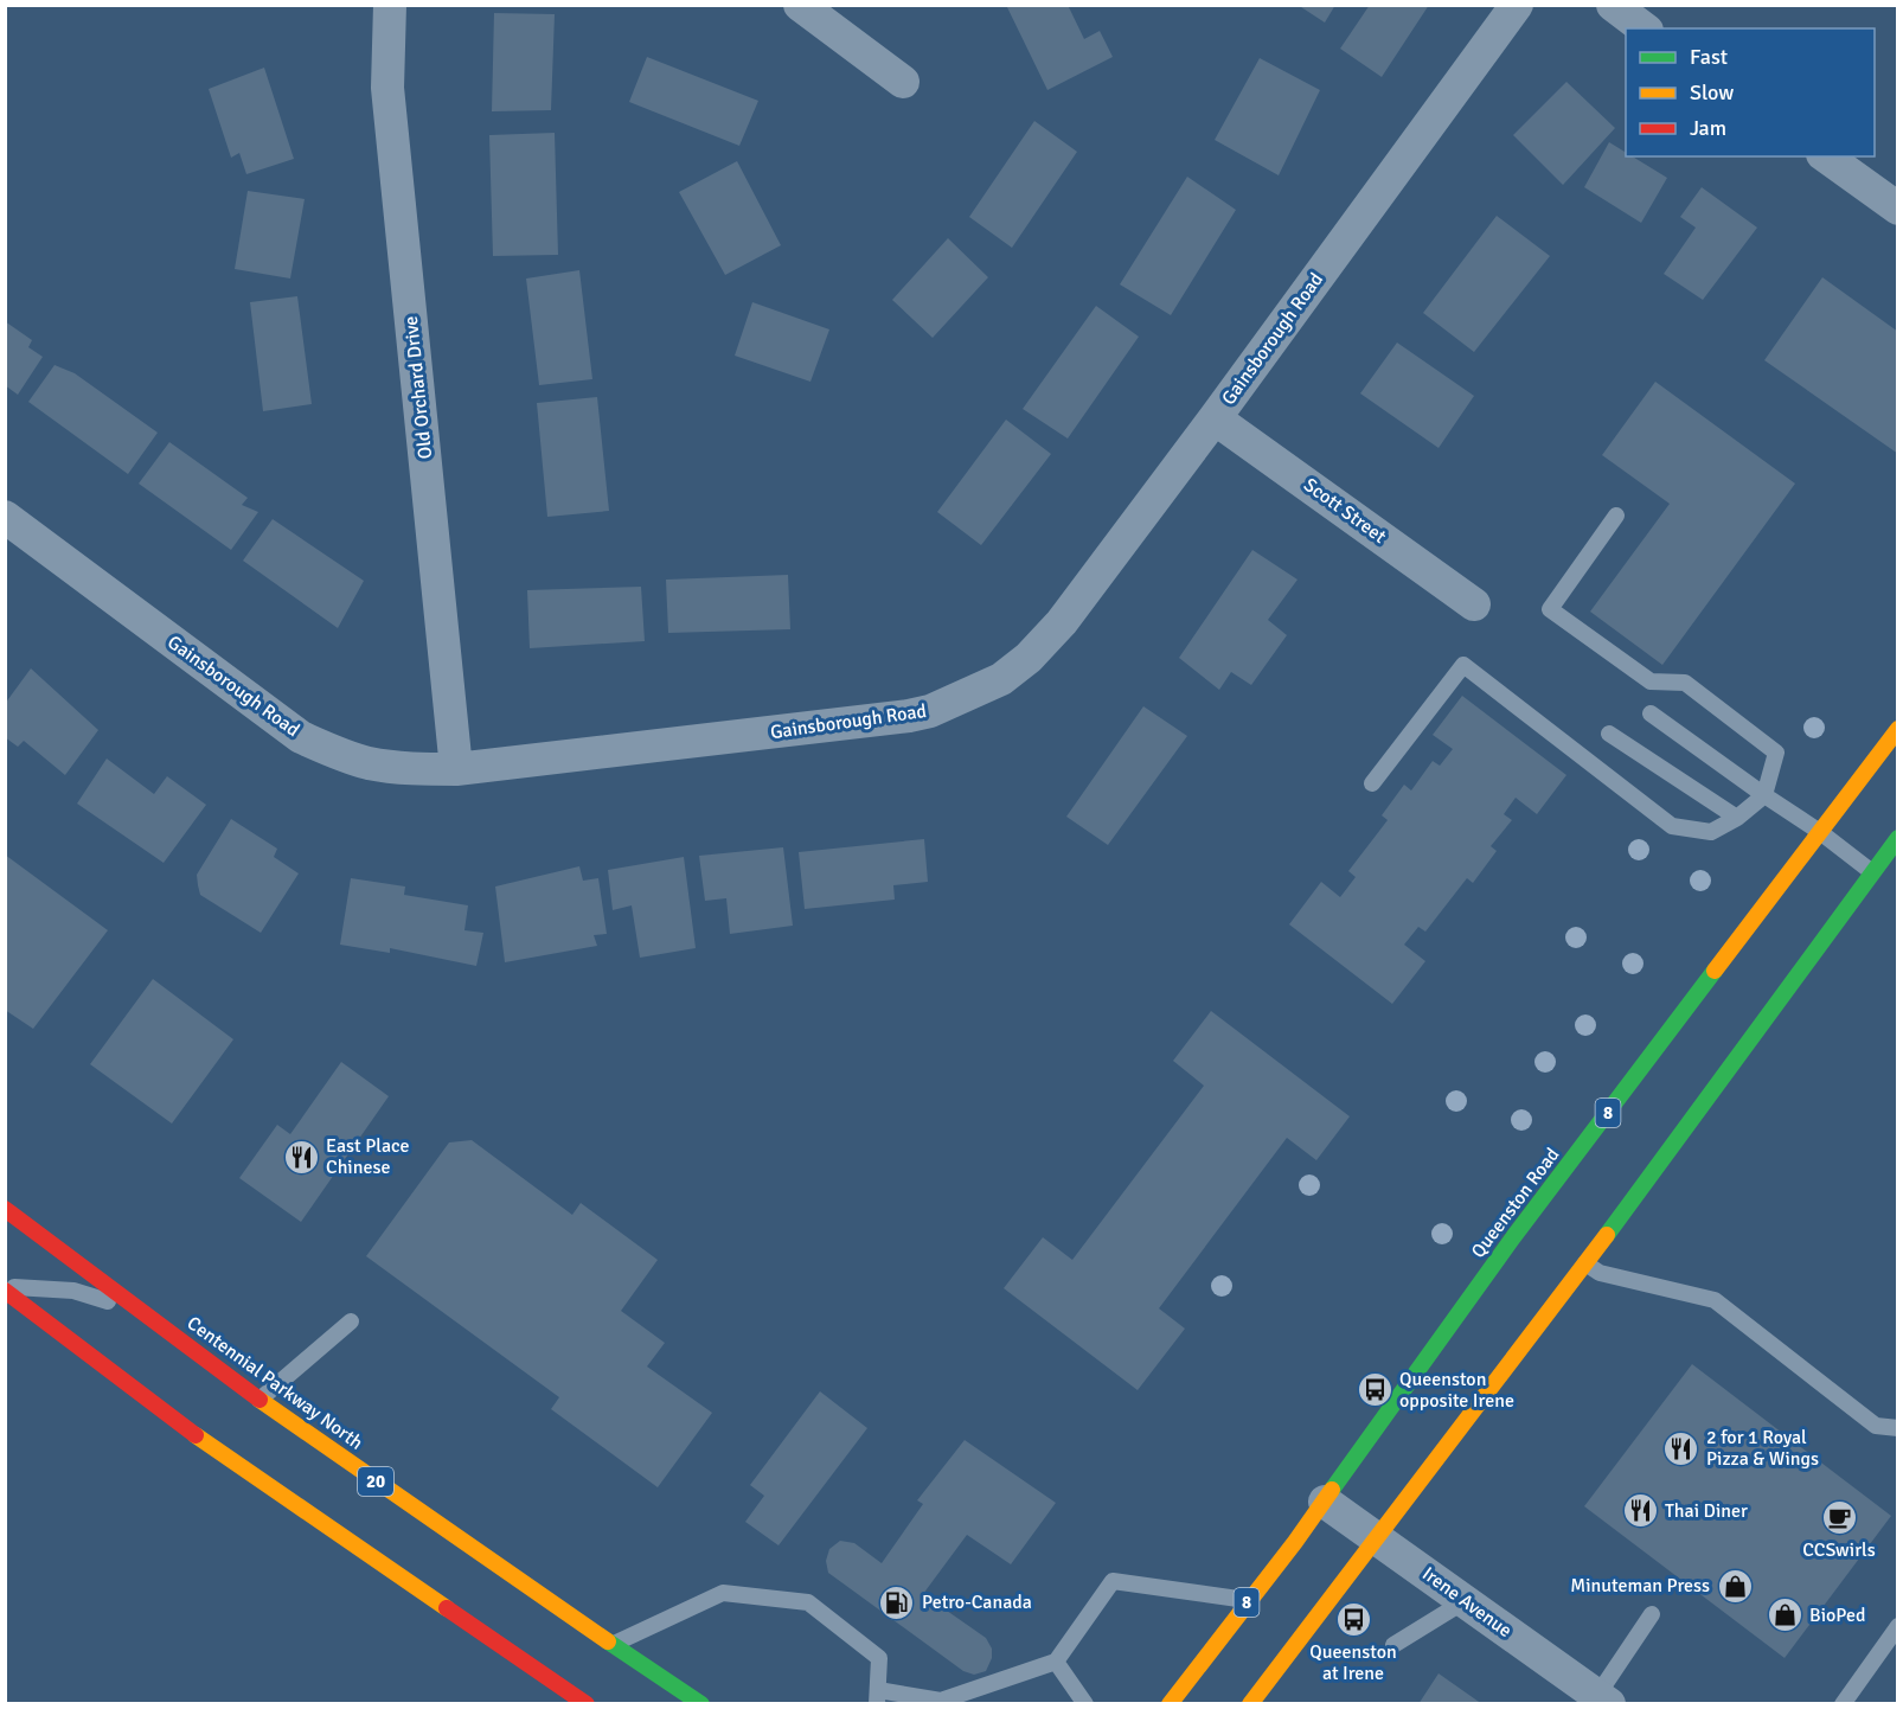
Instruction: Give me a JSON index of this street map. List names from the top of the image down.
{
  "streets": {
    "main road": [
      "8",
      "Queenston Road",
      "Centennial Parkway North",
      "20"
    ],
    "street": [
      "Gainsborough Road",
      "Old Orchard Drive",
      "Scott Street",
      "Irene Avenue"
    ]
  },
  "crossings": [
    ["Gainsborough Road", "Old Orchard Drive"],
    ["Gainsborough Road", "Scott Street"],
    ["Queenston Road", "Irene Avenue"]
  ],
  "places": {
    "restaurant": ["East Place Chinese", "2 for 1 Royal Pizza & Wings", "Thai Diner"],
    "bus stop": ["Queenston opposite Irene", "Queenston at Irene"],
    "cafe": ["CCSwirls"],
    "shop": ["Minuteman Press", "BioPed"],
    "fuel station": ["Petro-Canada"]
  },
  "legend": ["Fast", "Slow", "Jam"]
}
